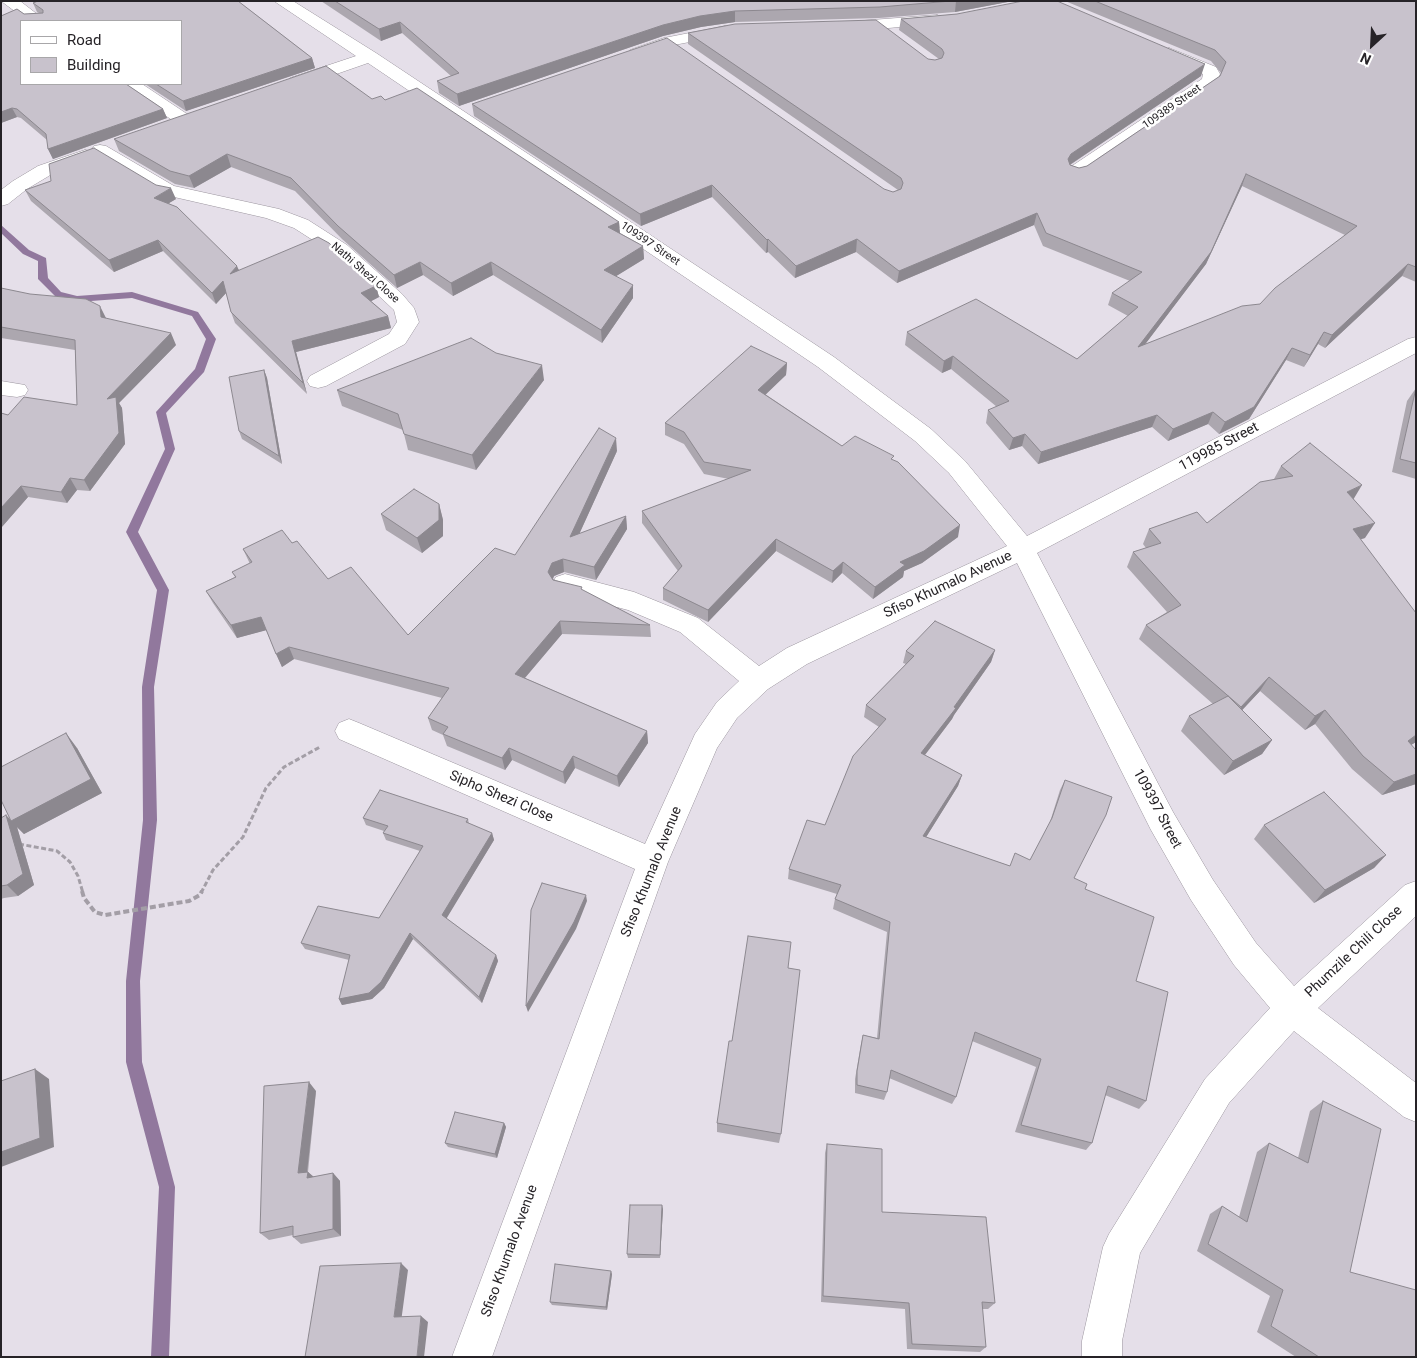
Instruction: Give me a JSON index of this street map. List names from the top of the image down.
{
  "streets": {
    "street": [
      "109389 Street",
      "109397 Street",
      "Nathi Shezi Close",
      "119985 Street",
      "Sfiso Khumalo Avenue",
      "Sipho Shezi Close",
      "Phumzile Chili Close"
    ]
  },
  "crossings": [
    ["109397 Street", "119985 Street"],
    ["109397 Street", "Sfiso Khumalo Avenue"],
    ["109397 Street", "Phumzile Chili Close"],
    ["119985 Street", "Sfiso Khumalo Avenue"],
    ["Sfiso Khumalo Avenue", "Sipho Shezi Close"]
  ],
  "legend": ["Road", "Building"],
  "north": "bottom left"
}
